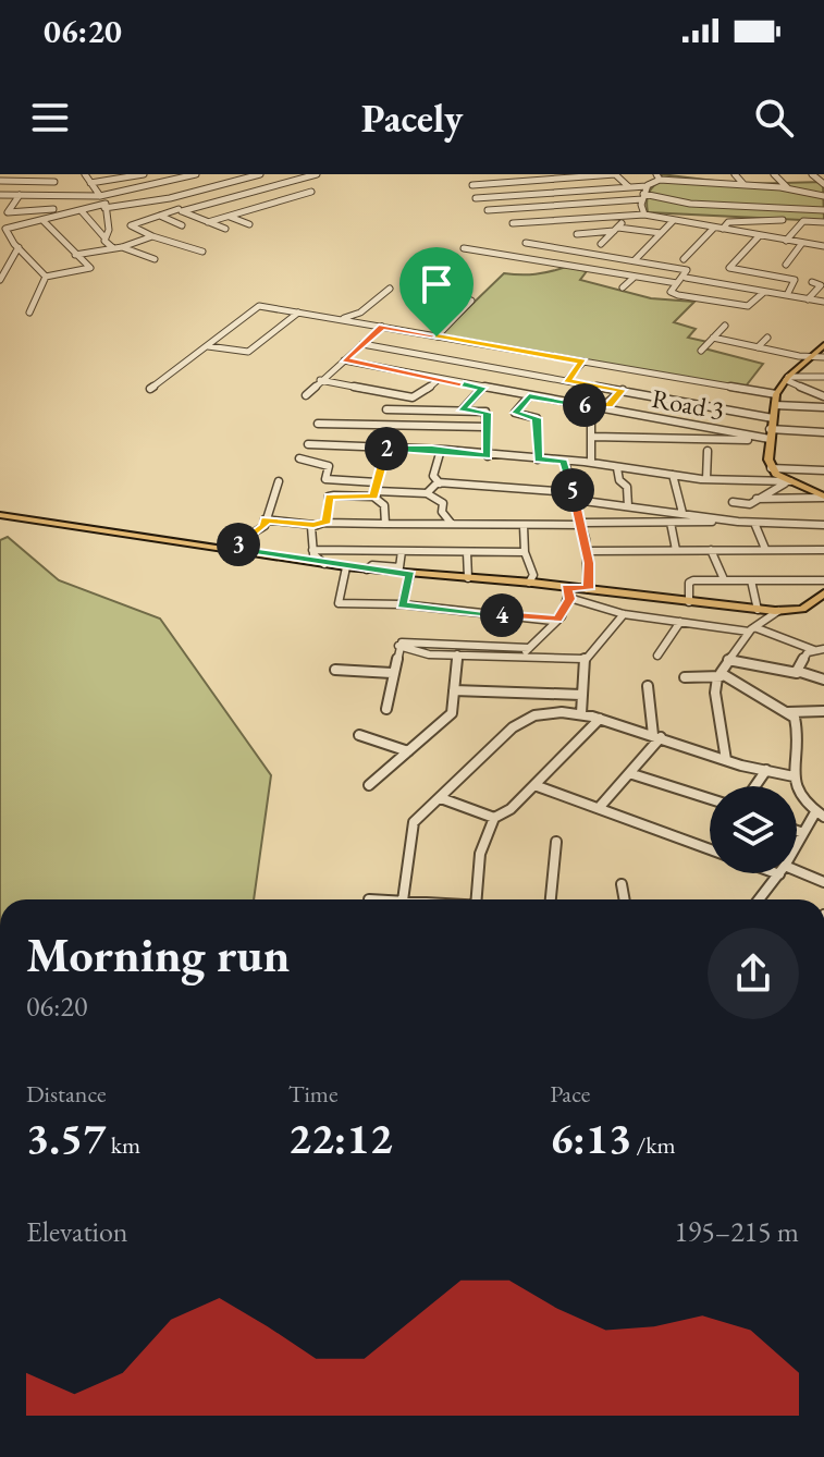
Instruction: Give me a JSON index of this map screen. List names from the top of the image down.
{
  "streets": {
    "street": ["Road 3"]
  },
  "page": {
    "status": "06:20",
    "header": "Pacely",
    "pins": [
      "6",
      "2",
      "5",
      "3",
      "4"
    ],
    "heading": ["Morning run", "06:20"],
    "stats": [
      ["Distance", "3.57 km"],
      ["Time", "22:12"],
      ["Pace", "6:13 /km"]
    ],
    "chart": ["Elevation", "195–215 m"]
  }
}
